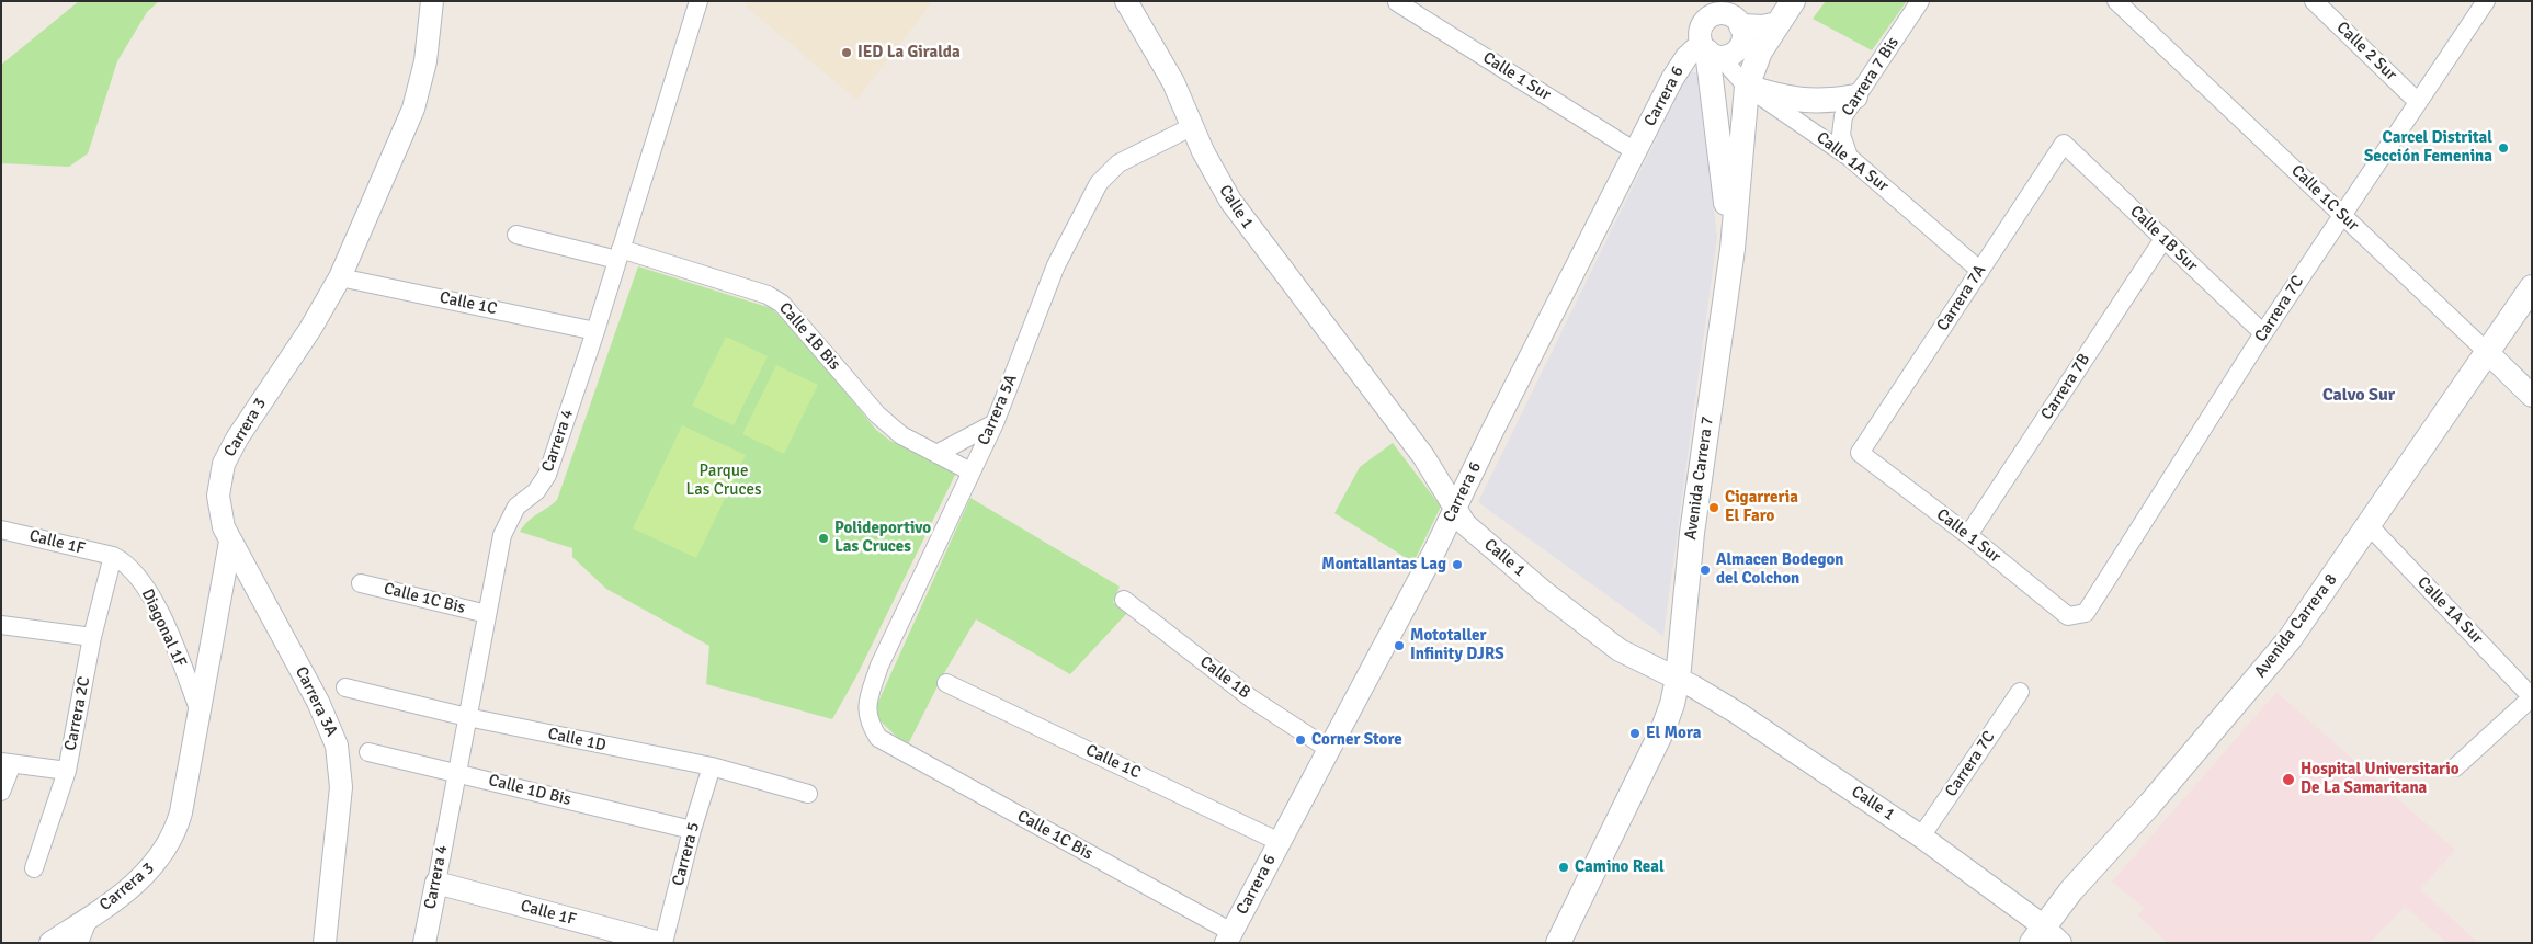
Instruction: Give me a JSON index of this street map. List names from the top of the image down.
{
  "streets": {
    "main road": ["Avenida Carrera 7", "Avenida Carrera 8"],
    "street": [
      "Calle 2 Sur",
      "Calle 1 Sur",
      "Carrera 7 Bis",
      "Carrera 6",
      "Calle 1A Sur",
      "Calle 1C Sur",
      "Calle 1",
      "Calle 1B Sur",
      "Carrera 7A",
      "Calle 1C",
      "Carrera 7C",
      "Calle 1B Bis",
      "Carrera 7B",
      "Carrera 5A",
      "Carrera 3",
      "Carrera 4",
      "Calle 1F",
      "Calle 1C Bis",
      "Diagonal 1F",
      "Calle 1B",
      "Carrera 3A",
      "Carrera 2C",
      "Calle 1D",
      "Calle 1D Bis",
      "Carrera 5"
    ]
  },
  "crossings": [
    ["Calle 2 Sur", "Carrera 7C"],
    ["Calle 1 Sur", "Carrera 6"],
    ["Calle 1 Sur", "Carrera 7A"],
    ["Calle 1 Sur", "Carrera 7C"],
    ["Calle 1 Sur", "Carrera 7B"],
    ["Carrera 7 Bis", "Calle 1A Sur"],
    ["Carrera 6", "Calle 1A Sur"],
    ["Carrera 6", "Calle 1"],
    ["Carrera 6", "Calle 1C"],
    ["Carrera 6", "Calle 1C Bis"],
    ["Carrera 6", "Calle 1B"],
    ["Calle 1A Sur", "Carrera 7A"],
    ["Calle 1A Sur", "Avenida Carrera 7"],
    ["Calle 1A Sur", "Avenida Carrera 8"],
    ["Calle 1C Sur", "Carrera 7C"],
    ["Calle 1C Sur", "Avenida Carrera 8"],
    ["Calle 1", "Carrera 7C"],
    ["Calle 1", "Carrera 5A"],
    ["Calle 1", "Avenida Carrera 7"],
    ["Calle 1", "Avenida Carrera 8"],
    ["Calle 1B Sur", "Carrera 7A"],
    ["Calle 1B Sur", "Carrera 7C"],
    ["Calle 1B Sur", "Carrera 7B"],
    ["Calle 1C", "Carrera 3"],
    ["Calle 1C", "Carrera 4"],
    ["Calle 1B Bis", "Carrera 5A"],
    ["Calle 1B Bis", "Carrera 4"],
    ["Carrera 5A", "Calle 1C Bis"],
    ["Carrera 3", "Diagonal 1F"],
    ["Carrera 3", "Carrera 3A"],
    ["Carrera 4", "Calle 1F"],
    ["Carrera 4", "Calle 1C Bis"],
    ["Carrera 4", "Calle 1D"],
    ["Carrera 4", "Calle 1D Bis"],
    ["Calle 1F", "Diagonal 1F"],
    ["Calle 1F", "Carrera 2C"],
    ["Calle 1F", "Carrera 5"],
    ["Diagonal 1F", "Carrera 2C"],
    ["Calle 1D", "Carrera 5"],
    ["Calle 1D Bis", "Carrera 5"]
  ],
  "districts": ["Calvo Sur"],
  "parks": ["Parque Las Cruces"],
  "places": [
    "IED La Giralda",
    "Carcel Distrital Sección Femenina",
    "Cigarreria El Faro",
    "Polideportivo Las Cruces",
    "Montallantas Lag",
    "Almacen Bodegon del Colchon",
    "Mototaller Infinity DJRS",
    "El Mora",
    "Corner Store",
    "Hospital Universitario De La Samaritana",
    "Camino Real"
  ]
}
